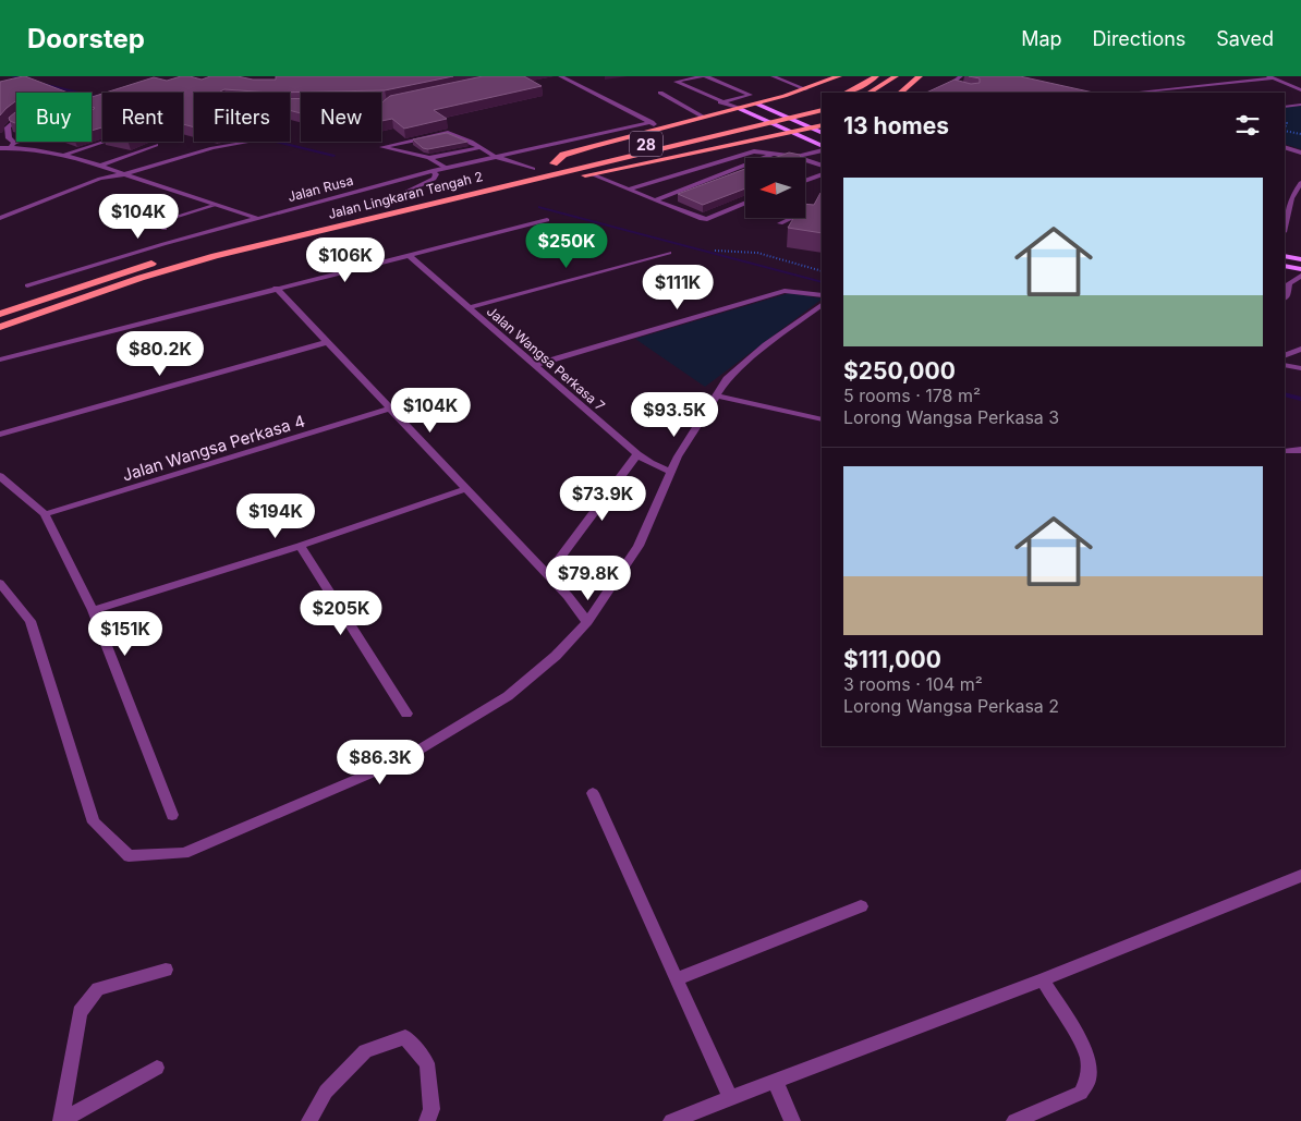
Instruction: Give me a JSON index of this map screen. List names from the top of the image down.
{
  "streets": {
    "highway": ["28", "Jalan Lingkaran Tengah 2"],
    "street": ["Jalan Rusa", "Jalan Wangsa Perkasa 7", "Jalan Wangsa Perkasa 4"]
  },
  "north": "left",
  "page": {
    "header": "Doorstep",
    "nav": ["Map", "Directions", "Saved"],
    "chip": [
      "Buy",
      "Rent",
      "Filters",
      "New"
    ],
    "heading": "13 homes",
    "list": [
      {
        "name": "$250,000",
        "note": "5 rooms · 178 m² · Lorong Wangsa Perkasa 3"
      },
      {
        "name": "$111,000",
        "note": "3 rooms · 104 m² · Lorong Wangsa Perkasa 2"
      }
    ],
    "price": [
      "$104K",
      "$250K",
      "$106K",
      "$111K",
      "$80.2K",
      "$104K",
      "$93.5K",
      "$73.9K",
      "$194K",
      "$79.8K",
      "$205K",
      "$151K",
      "$86.3K"
    ]
  }
}
